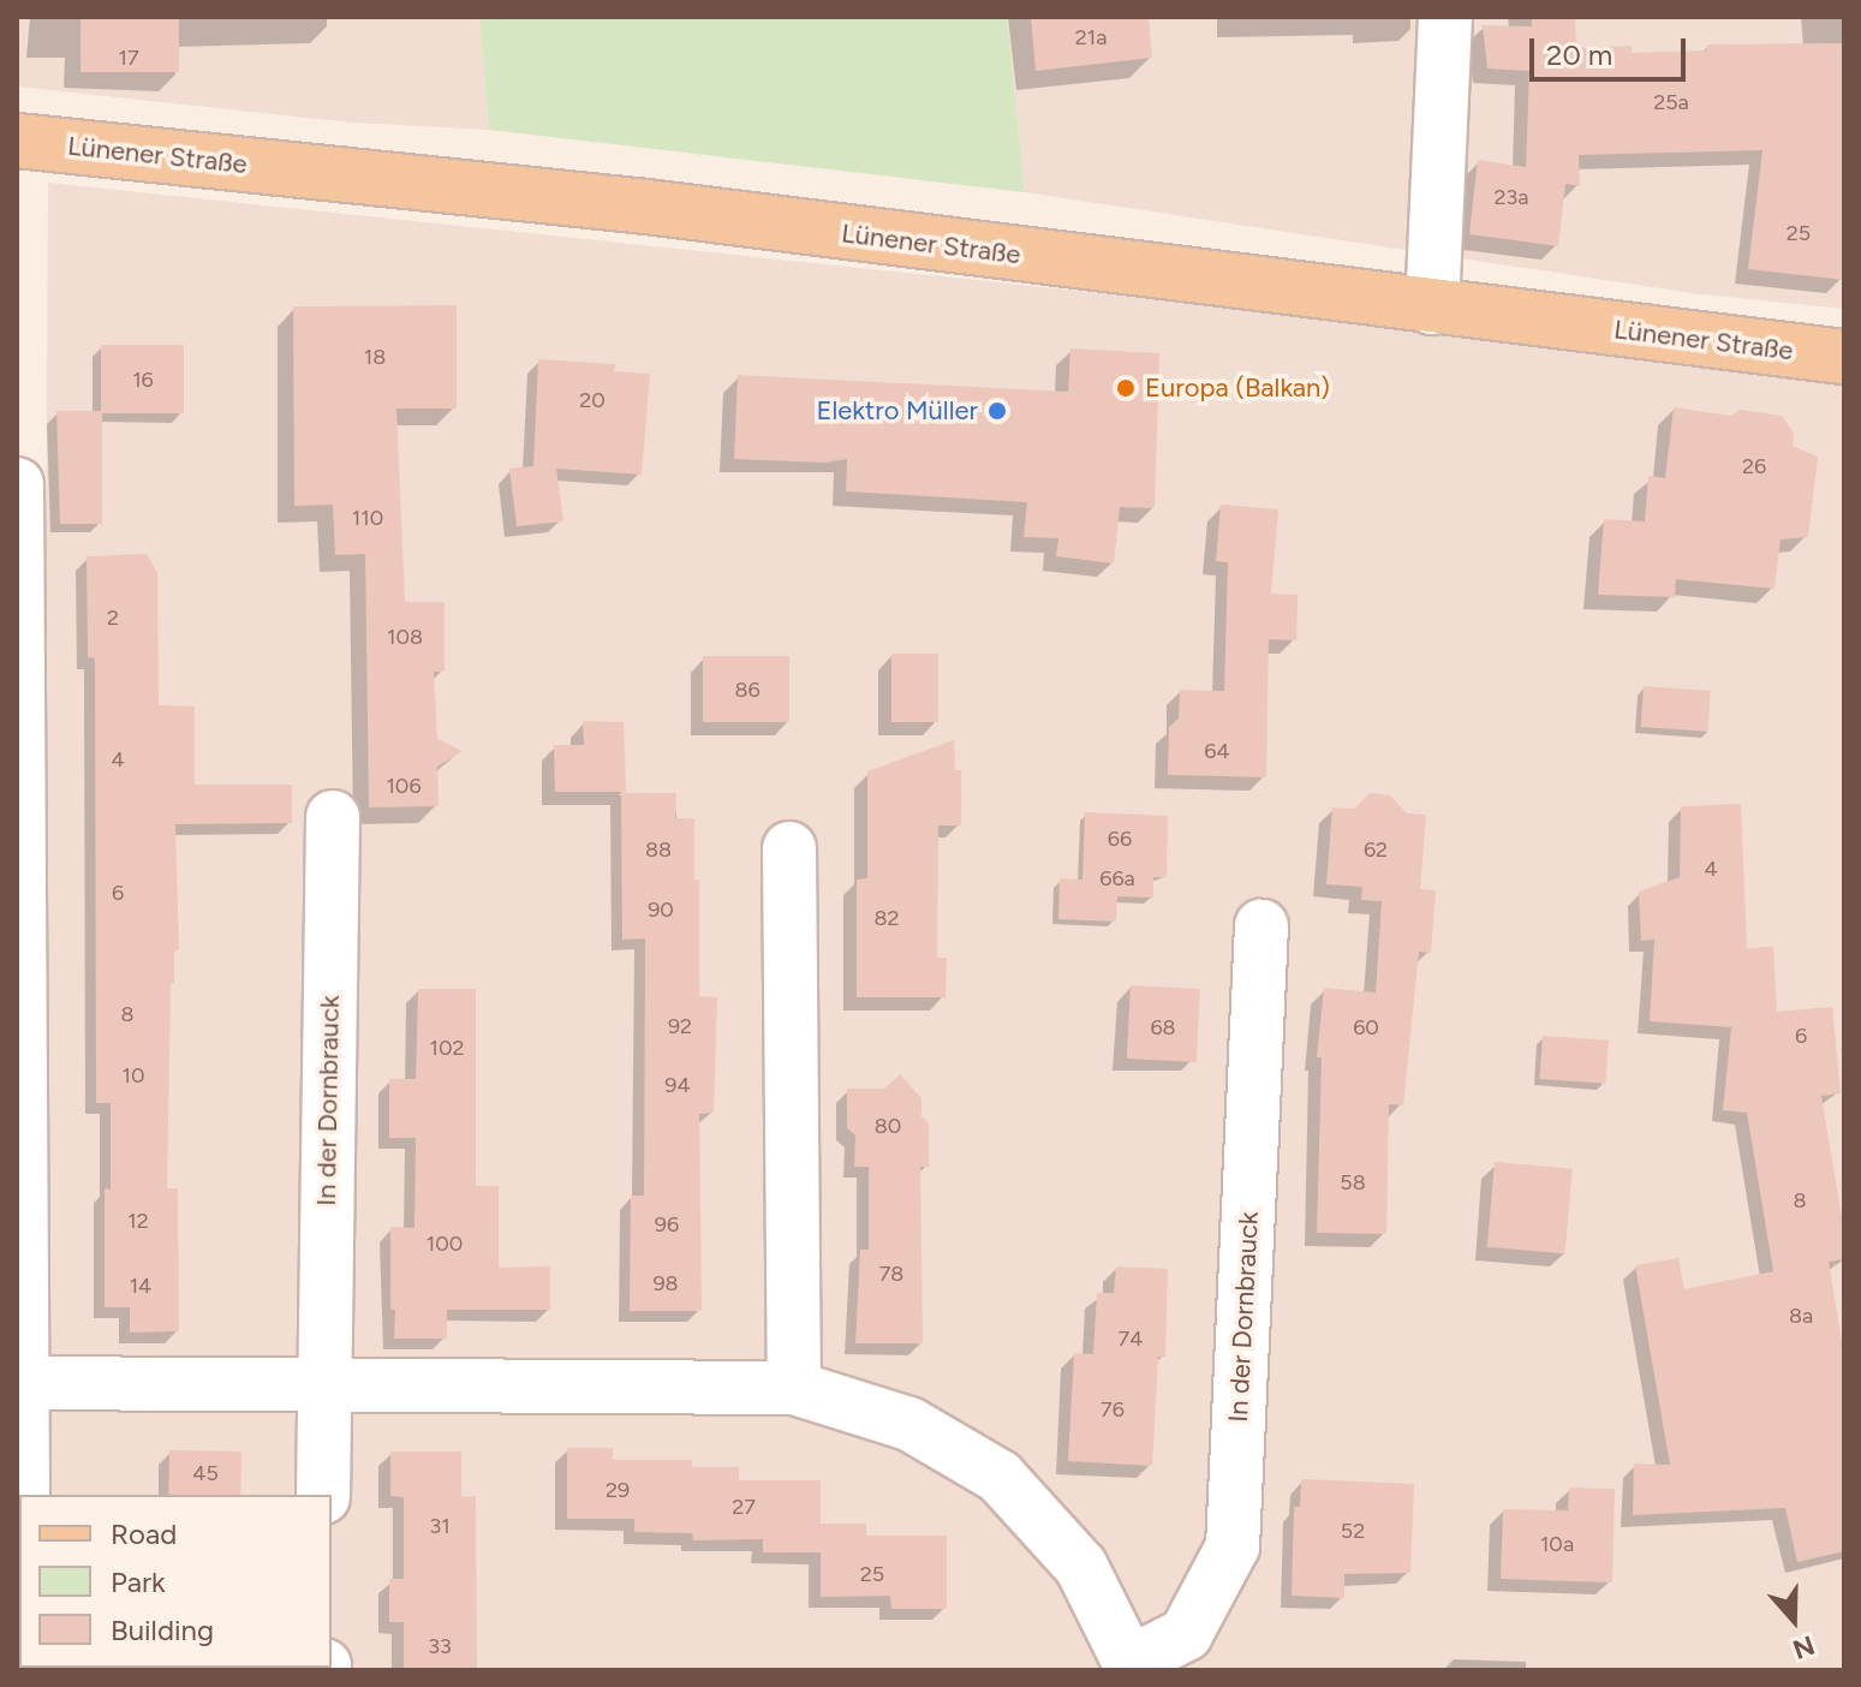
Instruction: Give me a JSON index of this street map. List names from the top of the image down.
{
  "streets": {
    "main road": ["Lünener Straße"],
    "street": ["In der Dornbrauck"]
  },
  "places": ["Europa (Balkan)", "Elektro Müller"],
  "house_numbers": [
    "21a",
    "17",
    "25a",
    "23a",
    "25",
    "18",
    "16",
    "20",
    "26",
    "110",
    "2",
    "108",
    "86",
    "64",
    "4",
    "106",
    "66",
    "88",
    "62",
    "4",
    "66a",
    "6",
    "90",
    "82",
    "8",
    "92",
    "68",
    "60",
    "6",
    "102",
    "10",
    "94",
    "80",
    "58",
    "8",
    "12",
    "96",
    "100",
    "78",
    "98",
    "14",
    "8a",
    "74",
    "76",
    "45",
    "29",
    "27",
    "31",
    "52",
    "10a",
    "25",
    "33"
  ],
  "legend": ["Road", "Park", "Building"],
  "scale_bar": "20 m",
  "north": "bottom"
}
